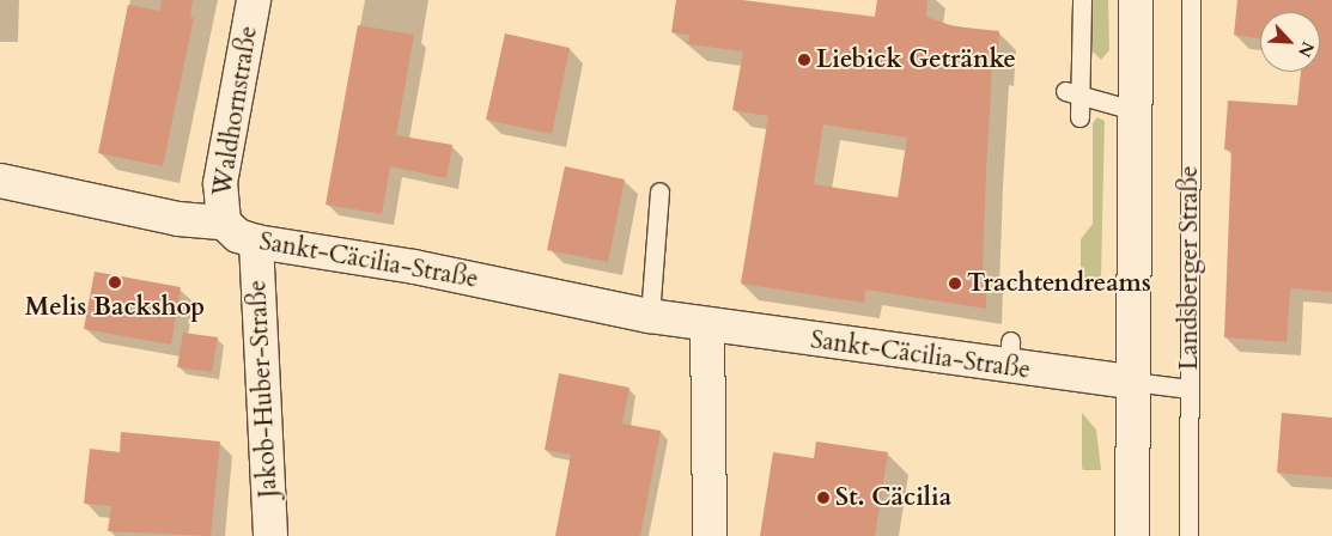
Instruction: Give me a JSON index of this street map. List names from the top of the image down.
{
  "streets": {
    "street": ["Waldhornstraße", "Sankt-Cäcilia-Straße", "Jakob-Huber-Straße"],
    "lane": ["Landsberger Straße"]
  },
  "crossings": [
    ["Waldhornstraße", "Sankt-Cäcilia-Straße"],
    ["Sankt-Cäcilia-Straße", "Jakob-Huber-Straße"]
  ],
  "places": [
    "Liebick Getränke",
    "Melis Backshop",
    "Trachtendreams",
    "St. Cäcilia"
  ],
  "north": "bottom right"
}
